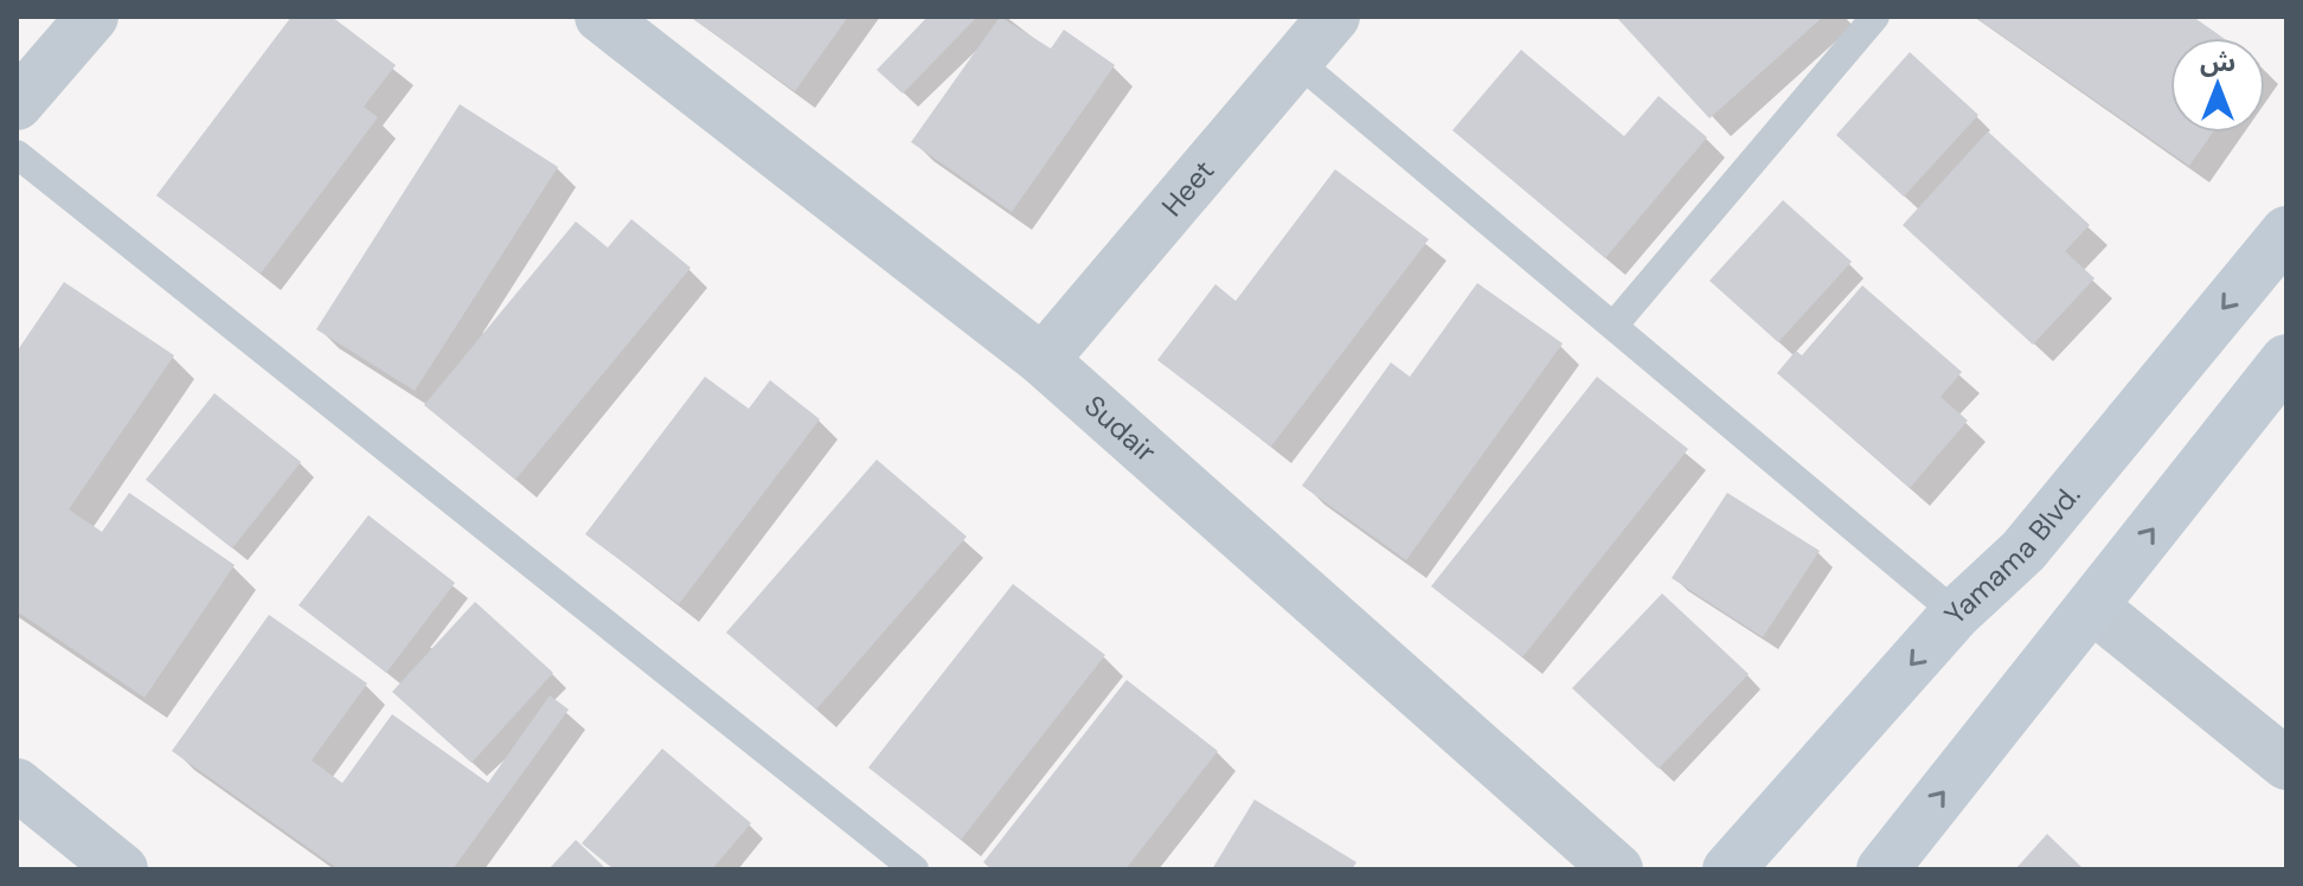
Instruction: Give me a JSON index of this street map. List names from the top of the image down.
{
  "streets": {
    "main road": ["Yamama Blvd."],
    "street": ["Heet", "Sudair"]
  },
  "crossings": [
    ["Heet", "Sudair"]
  ],
  "north": "top"
}
